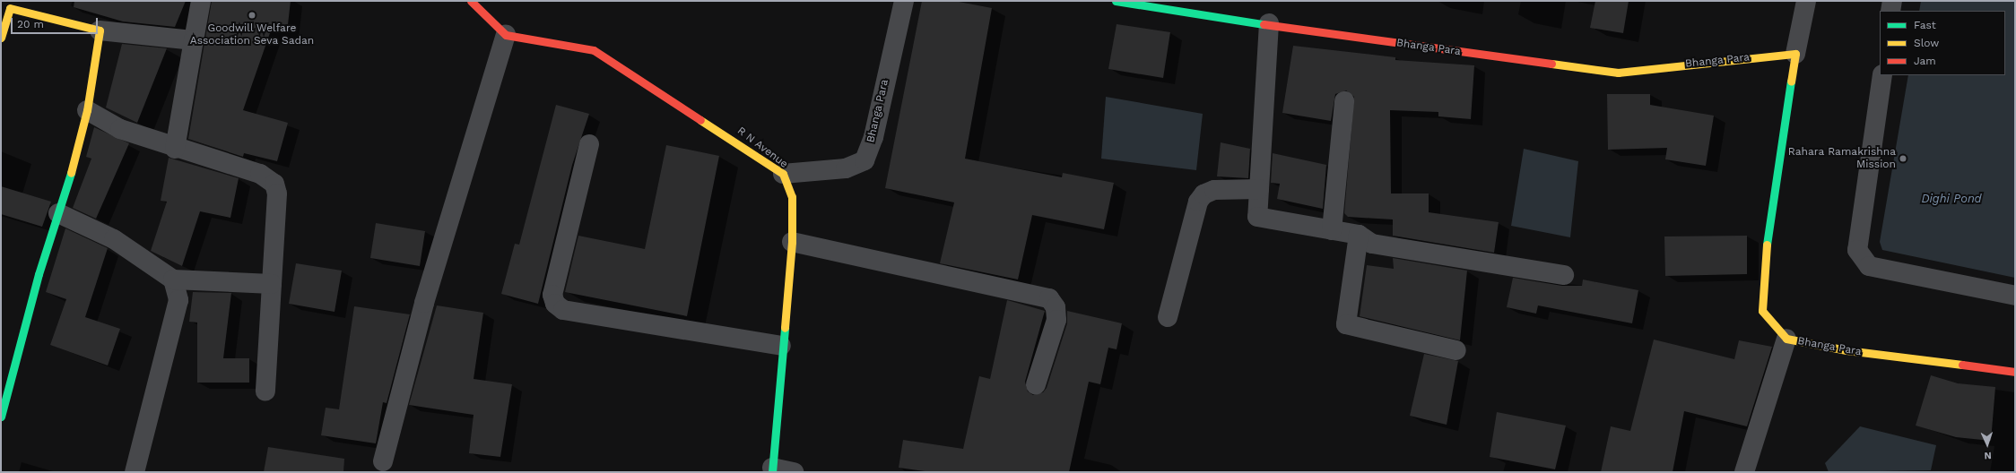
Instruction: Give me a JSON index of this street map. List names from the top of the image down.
{
  "streets": {
    "street": ["Bhanga Para", "R N Avenue"]
  },
  "crossings": [
    ["Bhanga Para", "R N Avenue"]
  ],
  "water": ["Dighi Pond"],
  "places": ["Goodwill Welfare Association Seva Sadan", "Rahara Ramakrishna Mission"],
  "legend": ["Fast", "Slow", "Jam"],
  "scale_bar": "20 m",
  "north": "bottom"
}
